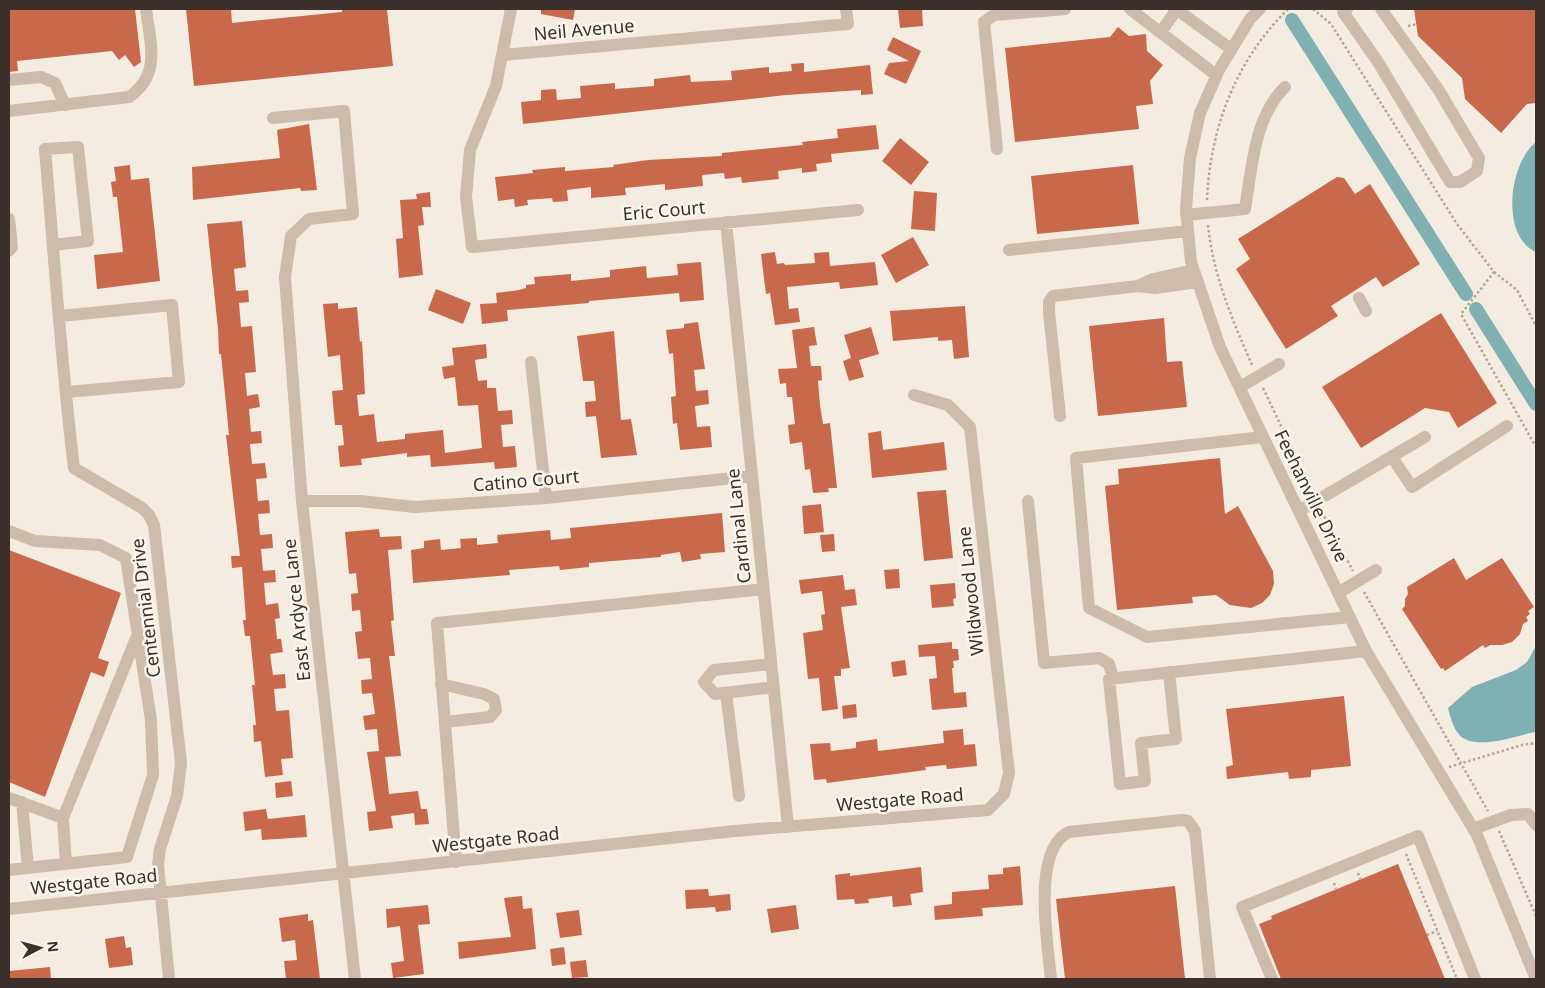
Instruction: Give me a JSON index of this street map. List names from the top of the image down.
{
  "streets": {
    "street": [
      "Neil Avenue",
      "Eric Court",
      "Catino Court",
      "Feehanville Drive",
      "Cardinal Lane",
      "Wildwood Lane",
      "Centennial Drive",
      "East Ardyce Lane",
      "Westgate Road"
    ]
  },
  "crossings": [
    ["Neil Avenue", "Eric Court"],
    ["Eric Court", "Cardinal Lane"],
    ["Catino Court", "Cardinal Lane"],
    ["Catino Court", "East Ardyce Lane"],
    ["Cardinal Lane", "Westgate Road"],
    ["Wildwood Lane", "Westgate Road"],
    ["Centennial Drive", "Westgate Road"],
    ["East Ardyce Lane", "Westgate Road"]
  ],
  "north": "right"
}
